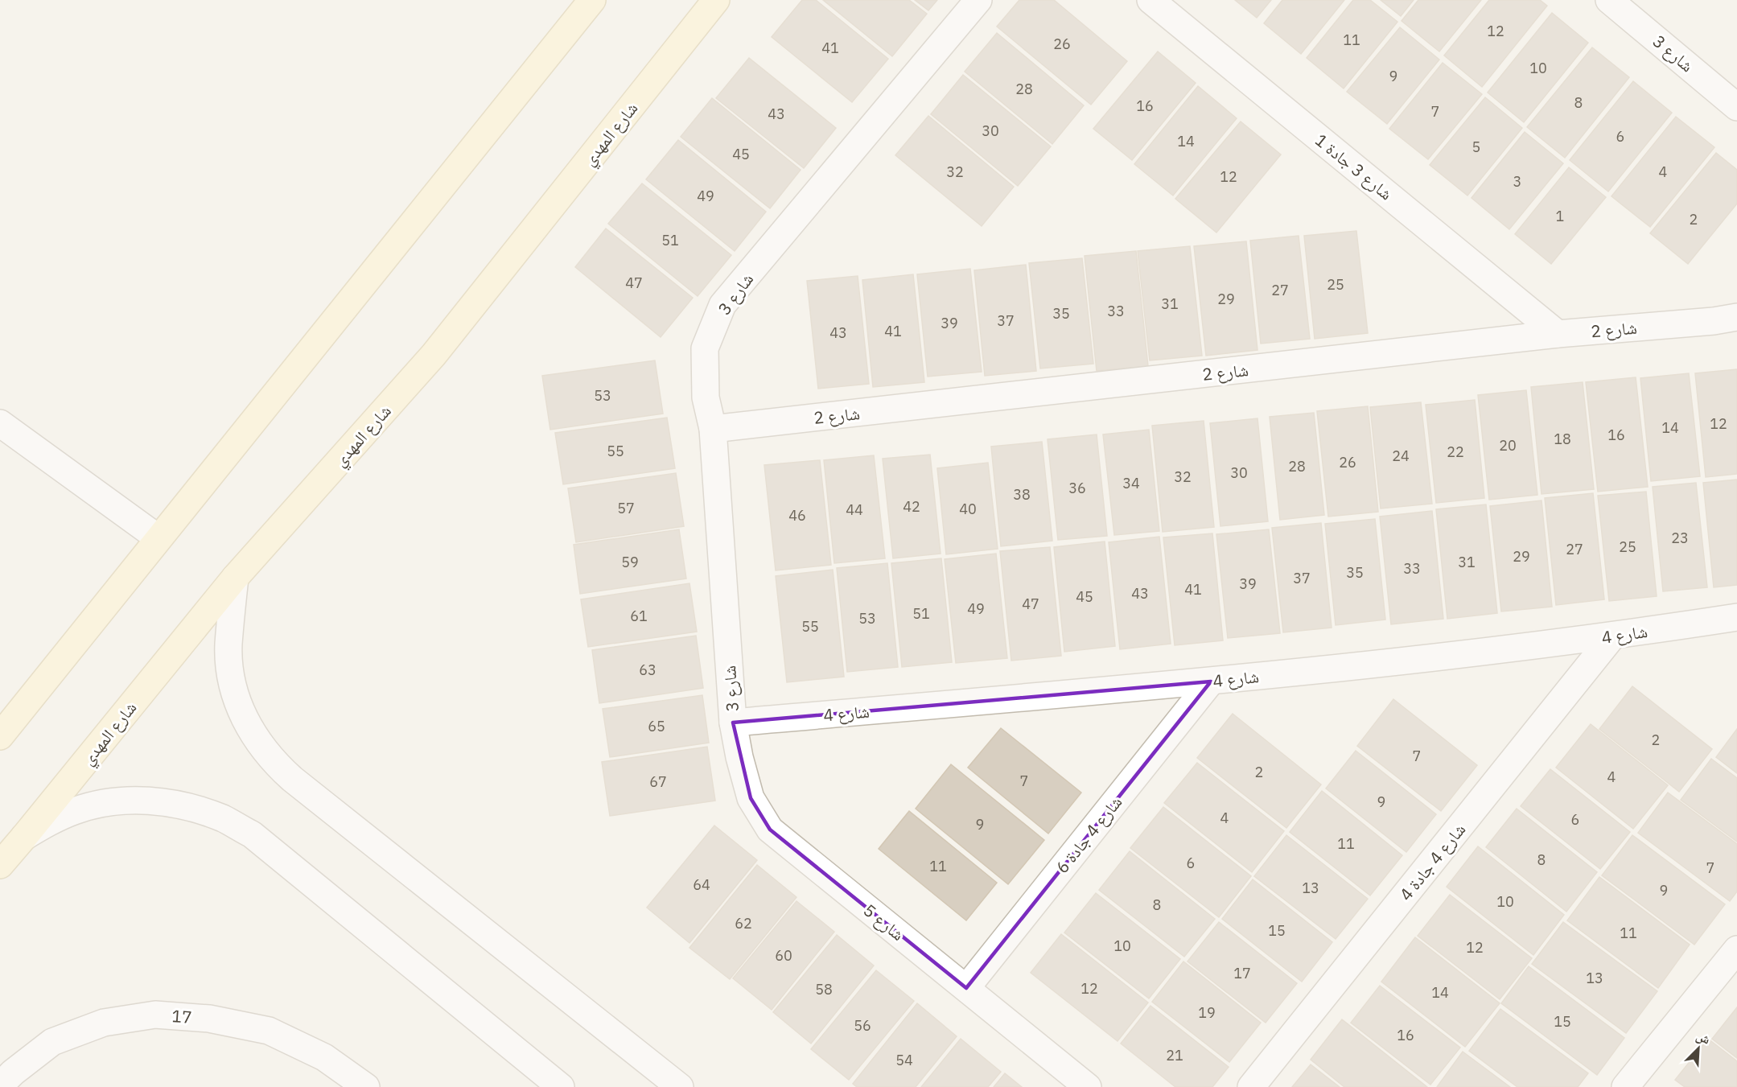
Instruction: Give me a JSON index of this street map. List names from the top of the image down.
{
  "streets": {
    "main road": ["شارع المهدي"],
    "street": [
      "شارع 3",
      "شارع 3 جادة 1",
      "شارع 2",
      "شارع 4",
      "شارع 4 جادة 6",
      "شارع 4 جادة 4",
      "شارع 5",
      "17"
    ]
  },
  "crossings": [
    ["شارع 3", "شارع 2"],
    ["شارع 3", "شارع 4"],
    ["شارع 3", "شارع 5"],
    ["شارع 3 جادة 1", "شارع 2"],
    ["شارع 4", "شارع 4 جادة 6"],
    ["شارع 4", "شارع 4 جادة 4"],
    ["شارع 4", "شارع 5"],
    ["شارع 4 جادة 6", "شارع 5"]
  ],
  "house_numbers": [
    "12",
    "11",
    "26",
    "41",
    "10",
    "9",
    "28",
    "8",
    "16",
    "7",
    "43",
    "30",
    "6",
    "14",
    "5",
    "45",
    "32",
    "4",
    "12",
    "3",
    "49",
    "1",
    "2",
    "51",
    "47",
    "25",
    "27",
    "29",
    "31",
    "33",
    "35",
    "37",
    "39",
    "41",
    "43",
    "53",
    "12",
    "14",
    "16",
    "18",
    "20",
    "55",
    "22",
    "24",
    "26",
    "28",
    "30",
    "32",
    "34",
    "36",
    "38",
    "42",
    "57",
    "40",
    "44",
    "46",
    "23",
    "25",
    "27",
    "29",
    "59",
    "31",
    "33",
    "35",
    "37",
    "39",
    "41",
    "43",
    "45",
    "47",
    "49",
    "51",
    "61",
    "53",
    "55",
    "63",
    "65",
    "2",
    "7",
    "2",
    "4",
    "7",
    "67",
    "9",
    "4",
    "6",
    "9",
    "11",
    "8",
    "6",
    "11",
    "7",
    "64",
    "13",
    "9",
    "10",
    "8",
    "62",
    "15",
    "11",
    "10",
    "12",
    "60",
    "17",
    "13",
    "12",
    "58",
    "14",
    "19",
    "15",
    "56",
    "16",
    "21",
    "54"
  ],
  "north": "top right"
}
